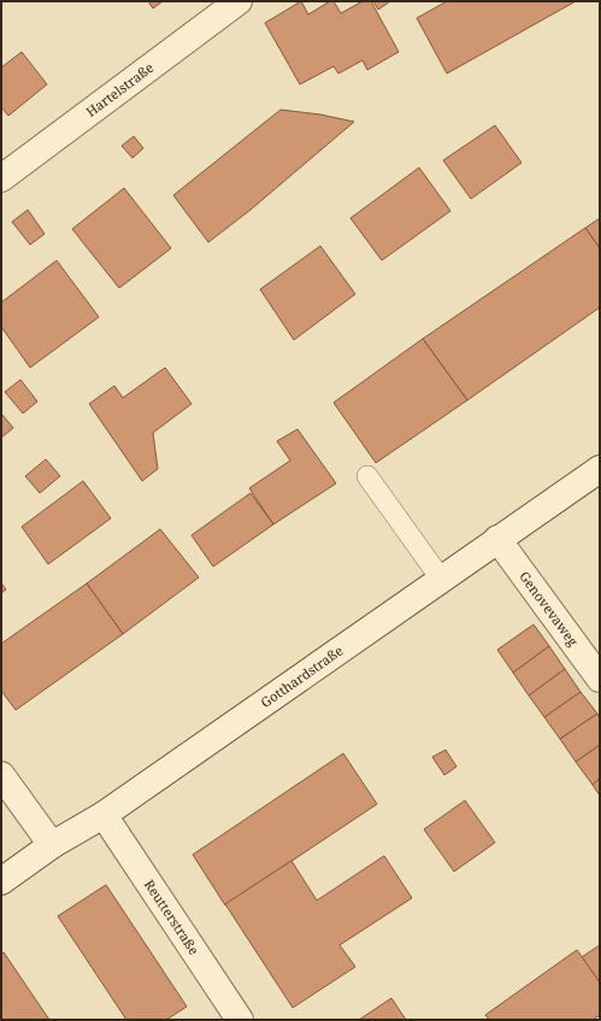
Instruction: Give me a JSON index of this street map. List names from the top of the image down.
{
  "streets": {
    "street": [
      "Hartelstraße",
      "Genovevaweg",
      "Gotthardstraße",
      "Reutterstraße"
    ]
  },
  "crossings": [
    ["Genovevaweg", "Gotthardstraße"],
    ["Gotthardstraße", "Reutterstraße"]
  ]
}
